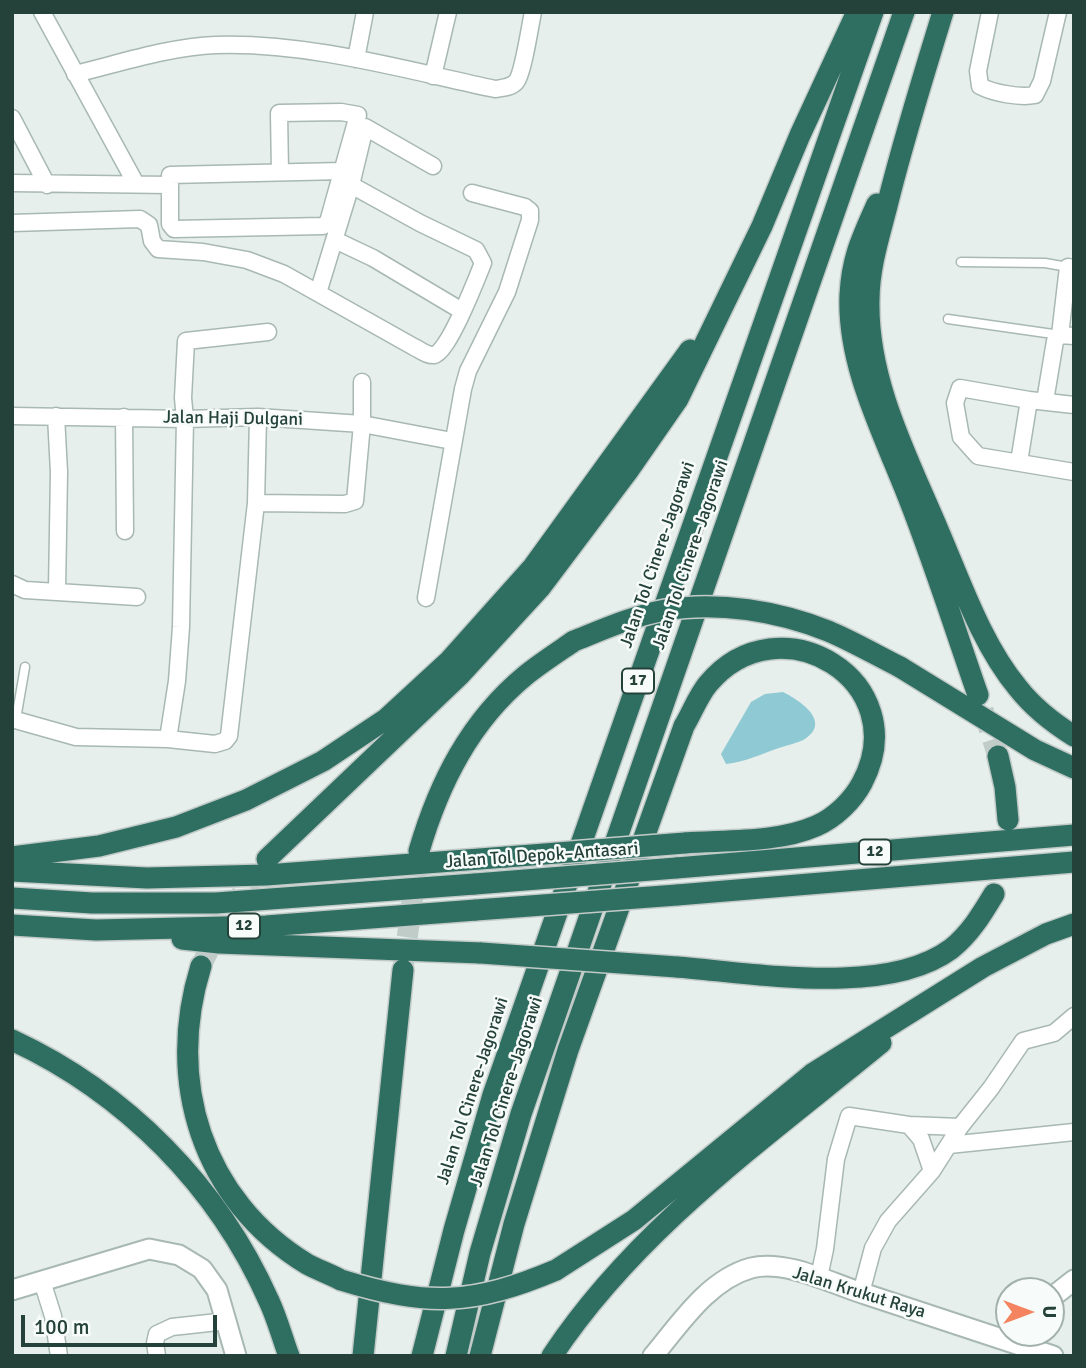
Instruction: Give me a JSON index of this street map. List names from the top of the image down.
{
  "streets": {
    "highway": [
      "Jalan Tol Cinere-Jagorawi",
      "Jalan Tol Cinere–Jagorawi",
      "17",
      "12",
      "Jalan Tol Depok–Antasari"
    ],
    "street": ["Jalan Haji Dulgani", "Jalan Krukut Raya"]
  },
  "scale_bar": "100 m",
  "north": "right"
}
